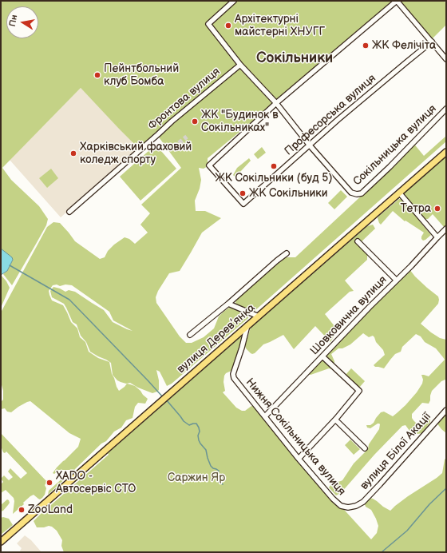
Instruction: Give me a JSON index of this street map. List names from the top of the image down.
{
  "streets": {
    "main road": ["вулиця Дерев’янка"],
    "street": [
      "Фронтова вулиця",
      "Професорська вулиця",
      "Сокільницька вулиця",
      "Шовковична вулиця",
      "Нижня Сокільницька вулиця",
      "вулиця Білої Акації"
    ]
  },
  "crossings": [
    ["Професорська вулиця", "Сокільницька вулиця"],
    ["Шовковична вулиця", "Нижня Сокільницька вулиця"],
    ["вулиця Дерев’янка", "Нижня Сокільницька вулиця"],
    ["Нижня Сокільницька вулиця", "вулиця Білої Акації"]
  ],
  "districts": ["Сокільники"],
  "parks": ["Саржин Яр"],
  "places": [
    "Архітектурні майстерні ХНУГГ",
    "ЖК Фелічіта",
    "Пейнтбольний клуб Бомба",
    "ЖК \"Будинок в Сокільниках\"",
    "Харківський фаховий коледж спорту",
    "ЖК Сокільники (буд 5)",
    "ЖК Сокільники",
    "Тетра",
    "XADO - Автосервіс СТО",
    "ZooLand"
  ],
  "north": "left"
}
